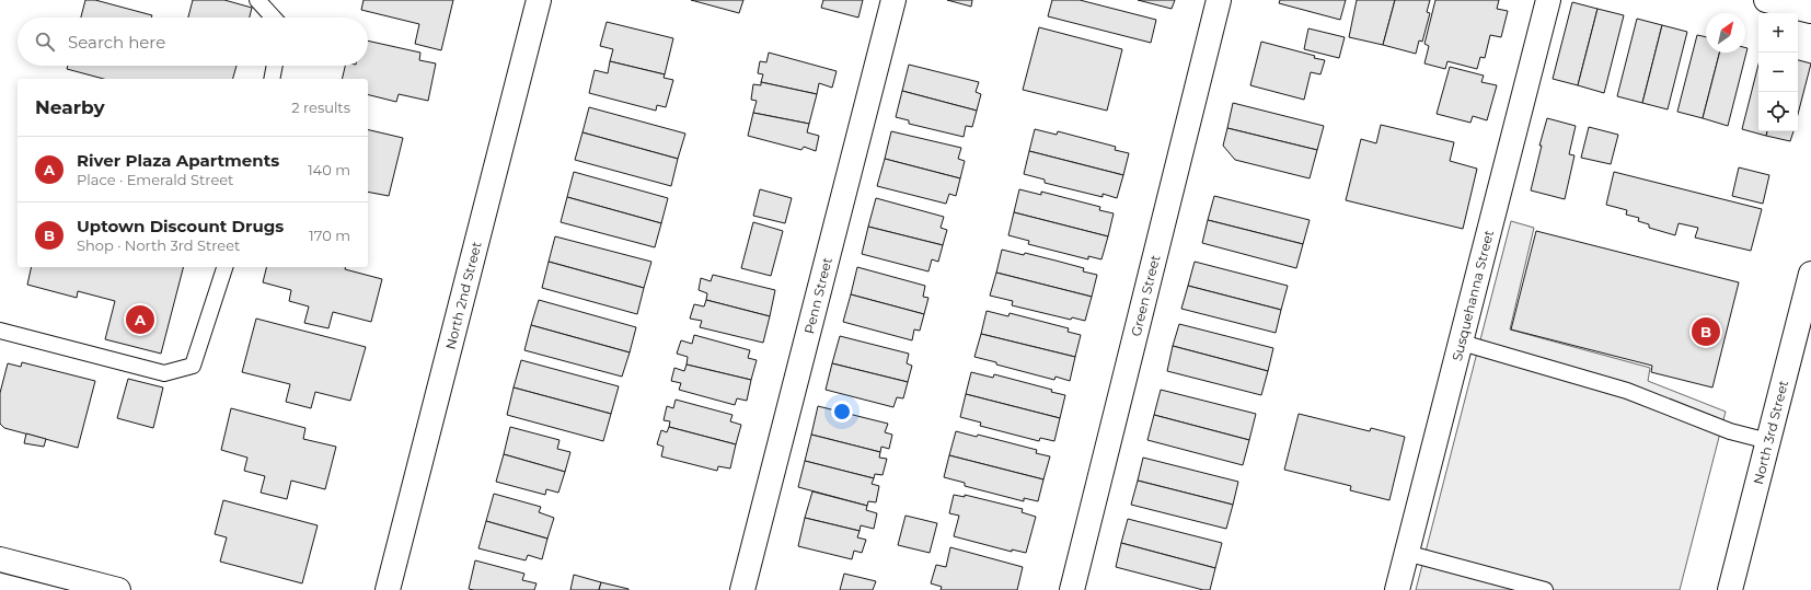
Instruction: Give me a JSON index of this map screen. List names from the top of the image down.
{
  "streets": {
    "street": [
      "North 2nd Street",
      "Penn Street",
      "Green Street",
      "Susquehanna Street",
      "North 3rd Street"
    ]
  },
  "north": "top right",
  "page": {
    "map_buttons": ["+", "−"],
    "search": "Search here",
    "heading": ["Nearby", "2 results"],
    "list": [
      {
        "mark": "A",
        "name": "River Plaza Apartments",
        "note": "Place · Emerald Street",
        "value": "140 m"
      },
      {
        "mark": "B",
        "name": "Uptown Discount Drugs",
        "note": "Shop · North 3rd Street",
        "value": "170 m"
      }
    ],
    "pins": ["A", "B"]
  }
}
